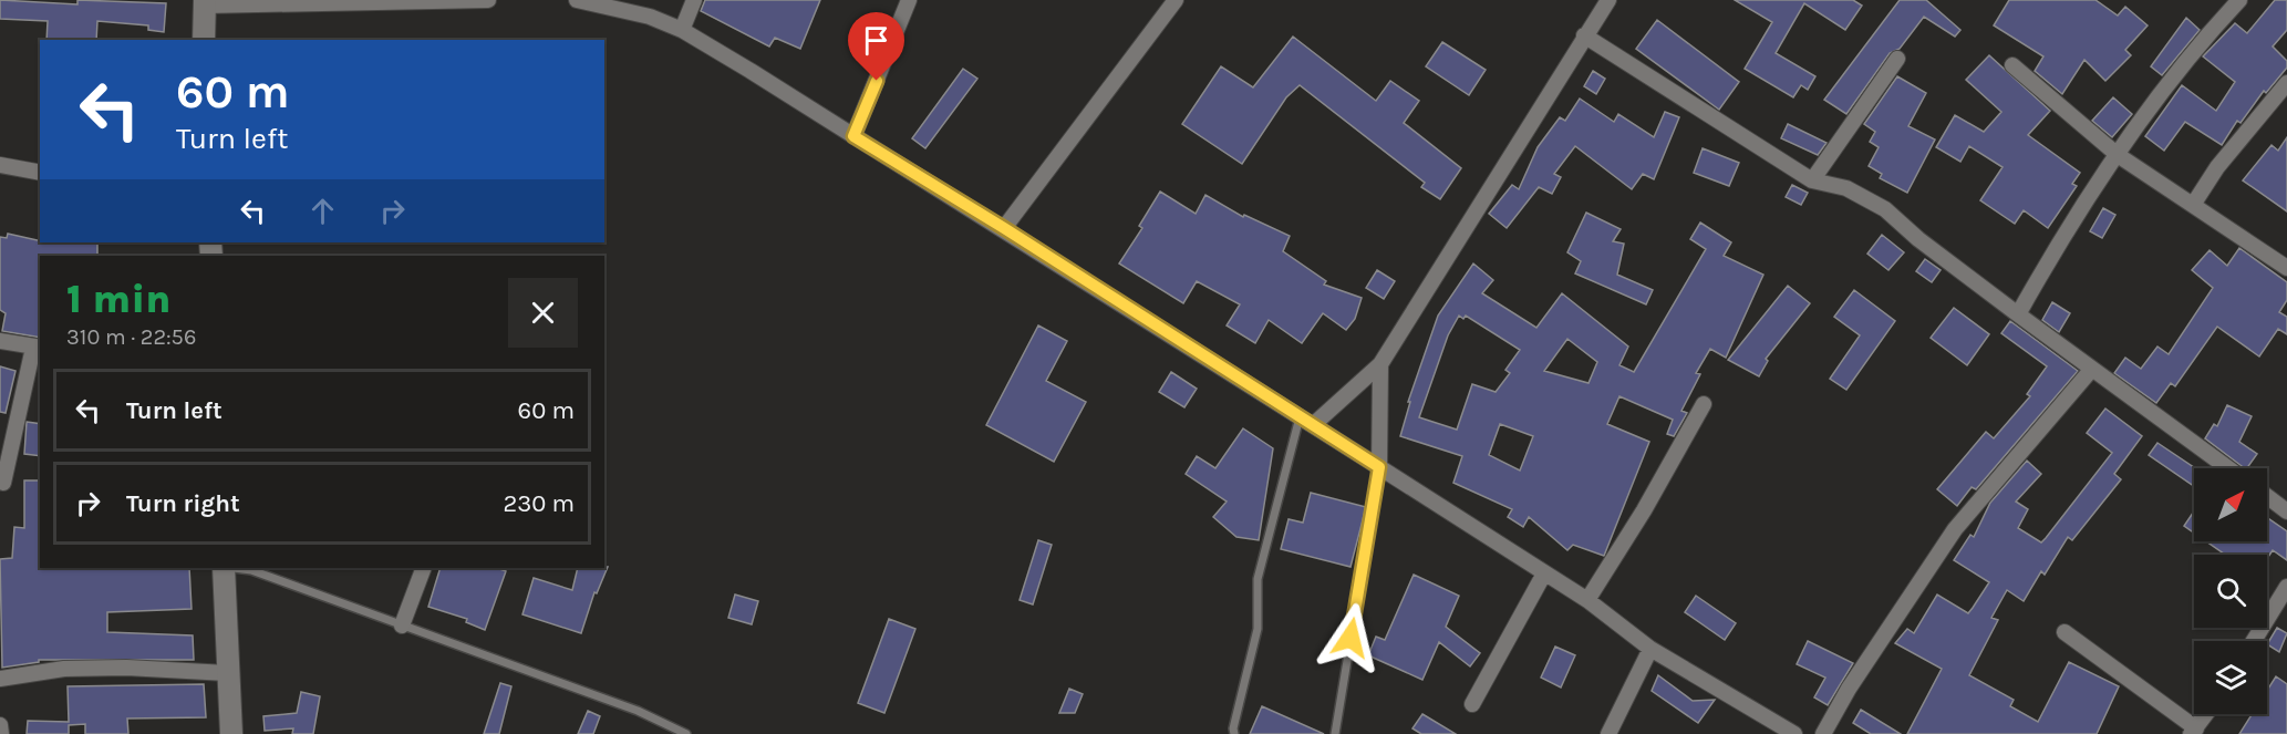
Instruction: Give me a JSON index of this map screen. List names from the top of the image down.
{
  "north": "top right",
  "page": {
    "turn": ["60 m", "Turn left"],
    "heading": ["1 min", "310 m · 22:56"],
    "list": [
      {
        "name": "Turn left",
        "value": "60 m"
      },
      {
        "name": "Turn right",
        "value": "230 m"
      }
    ]
  }
}
